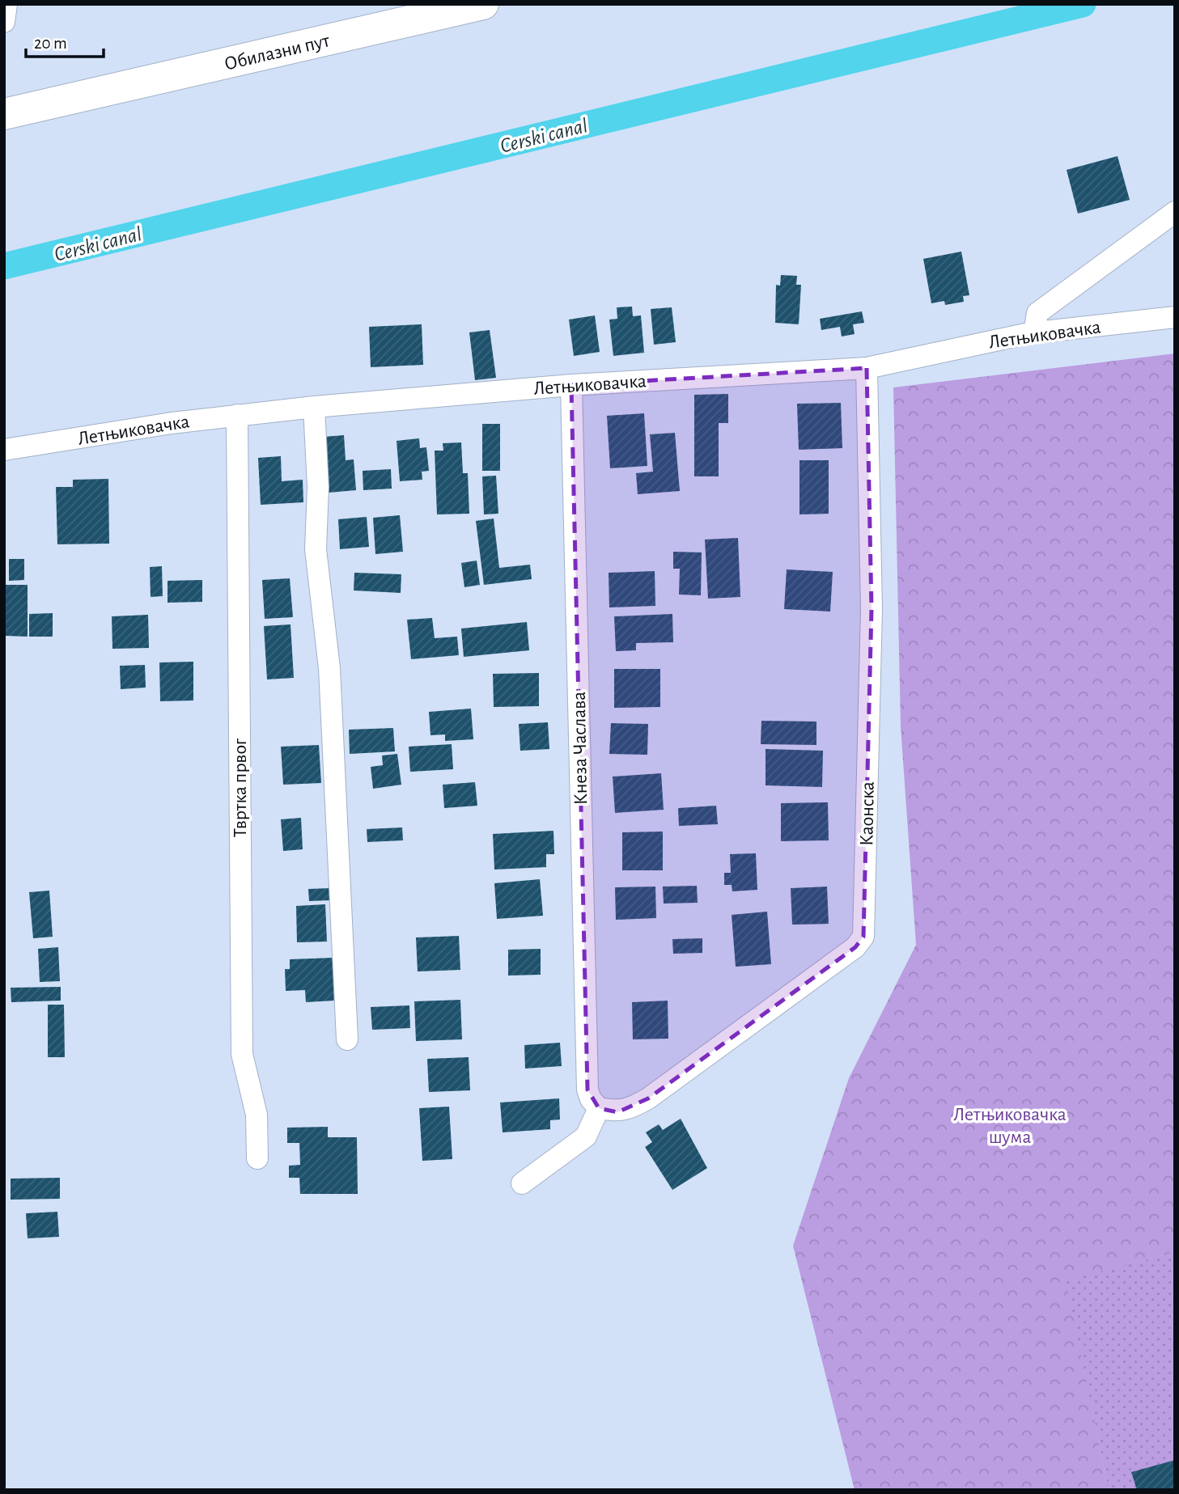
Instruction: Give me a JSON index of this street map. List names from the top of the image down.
{
  "streets": {
    "main road": ["Обилазни пут"],
    "street": [
      "Летњиковачка",
      "Кнеза Часлава",
      "Твртка првог",
      "Каонска"
    ]
  },
  "crossings": [
    ["Летњиковачка", "Кнеза Часлава"],
    ["Летњиковачка", "Твртка првог"],
    ["Летњиковачка", "Каонска"],
    ["Кнеза Часлава", "Каонска"]
  ],
  "water": ["Cerski canal"],
  "parks": ["Летњиковачка шума"],
  "scale_bar": "20 m"
}
